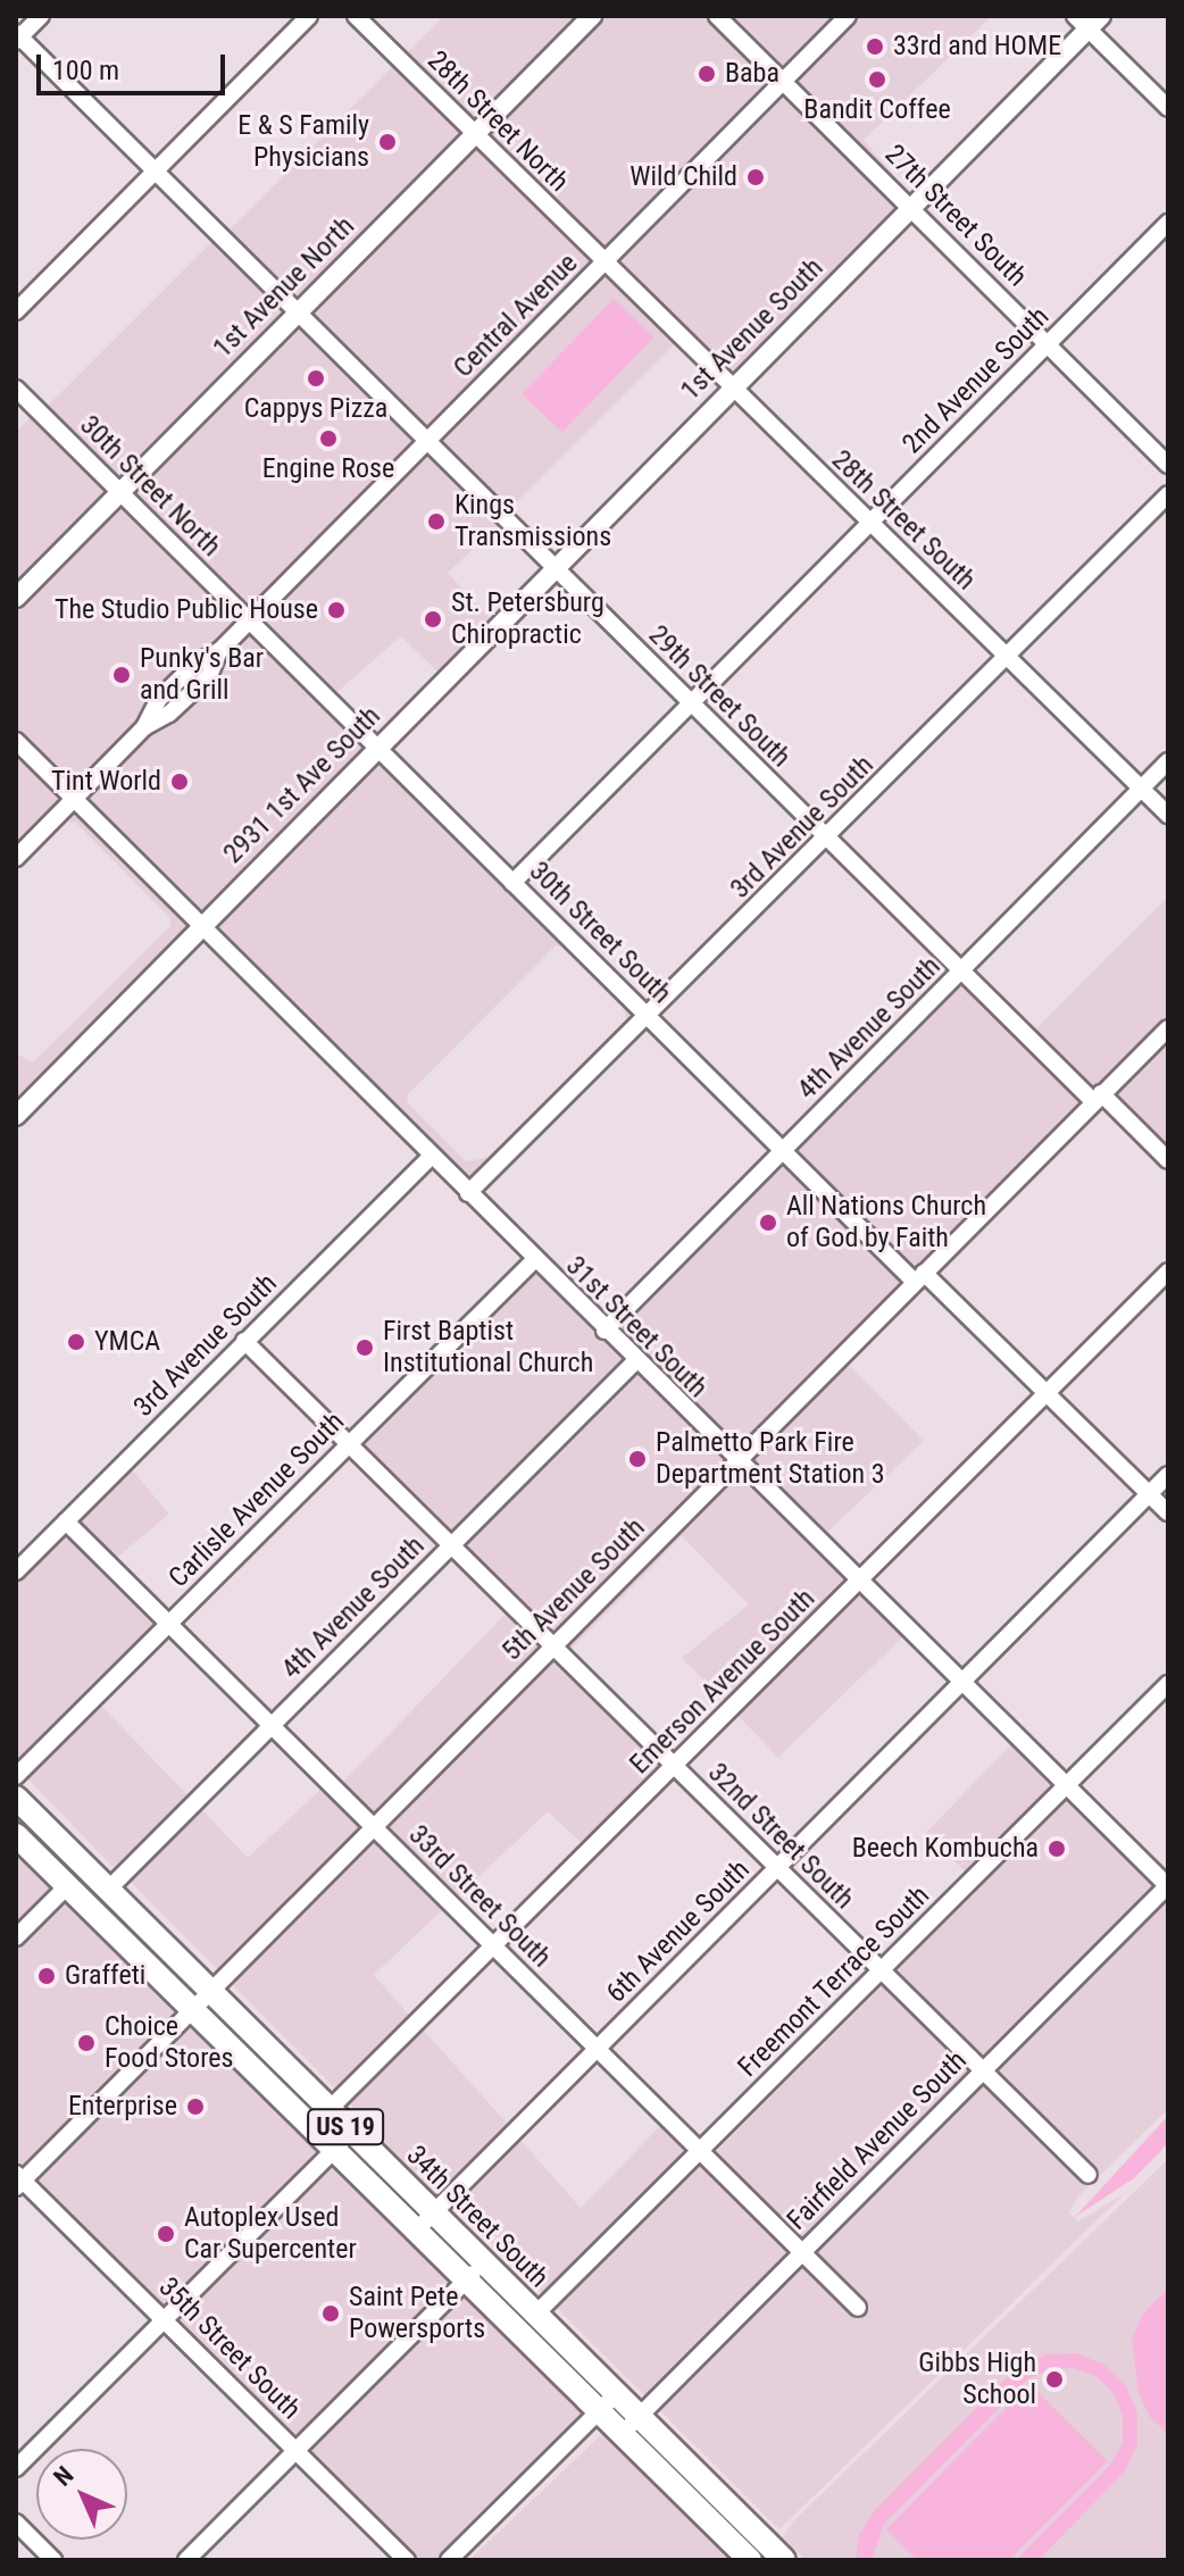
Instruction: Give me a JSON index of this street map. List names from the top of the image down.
{
  "streets": {
    "highway": ["US 19", "34th Street South"],
    "main road": ["1st Avenue North", "1st Avenue South", "2931 1st Ave South"],
    "street": [
      "28th Street North",
      "27th Street South",
      "Central Avenue",
      "2nd Avenue South",
      "30th Street North",
      "28th Street South",
      "29th Street South",
      "3rd Avenue South",
      "30th Street South",
      "4th Avenue South",
      "31st Street South",
      "Carlisle Avenue South",
      "5th Avenue South",
      "Emerson Avenue South",
      "32nd Street South",
      "33rd Street South",
      "6th Avenue South",
      "Freemont Terrace South",
      "Fairfield Avenue South",
      "35th Street South"
    ]
  },
  "crossings": [
    ["28th Street North", "1st Avenue North"],
    ["28th Street North", "Central Avenue"],
    ["28th Street North", "28th Street South"],
    ["27th Street South", "Central Avenue"],
    ["27th Street South", "1st Avenue South"],
    ["27th Street South", "2nd Avenue South"],
    ["1st Avenue North", "30th Street North"],
    ["1st Avenue North", "29th Street South"],
    ["Central Avenue", "30th Street North"],
    ["Central Avenue", "28th Street South"],
    ["Central Avenue", "29th Street South"],
    ["Central Avenue", "30th Street South"],
    ["Central Avenue", "31st Street South"],
    ["1st Avenue South", "28th Street South"],
    ["1st Avenue South", "29th Street South"],
    ["1st Avenue South", "2931 1st Ave South"],
    ["2nd Avenue South", "28th Street South"],
    ["2nd Avenue South", "29th Street South"],
    ["2nd Avenue South", "30th Street South"],
    ["30th Street North", "30th Street South"],
    ["28th Street South", "3rd Avenue South"],
    ["28th Street South", "4th Avenue South"],
    ["29th Street South", "3rd Avenue South"],
    ["29th Street South", "4th Avenue South"],
    ["29th Street South", "5th Avenue South"],
    ["2931 1st Ave South", "30th Street South"],
    ["2931 1st Ave South", "31st Street South"],
    ["3rd Avenue South", "30th Street South"],
    ["3rd Avenue South", "31st Street South"],
    ["3rd Avenue South", "32nd Street South"],
    ["3rd Avenue South", "33rd Street South"],
    ["30th Street South", "4th Avenue South"],
    ["30th Street South", "5th Avenue South"],
    ["30th Street South", "Emerson Avenue South"],
    ["30th Street South", "6th Avenue South"],
    ["4th Avenue South", "31st Street South"],
    ["4th Avenue South", "32nd Street South"],
    ["4th Avenue South", "33rd Street South"],
    ["4th Avenue South", "34th Street South"],
    ["31st Street South", "Carlisle Avenue South"],
    ["31st Street South", "5th Avenue South"],
    ["31st Street South", "Emerson Avenue South"],
    ["31st Street South", "6th Avenue South"],
    ["31st Street South", "Freemont Terrace South"],
    ["31st Street South", "Fairfield Avenue South"],
    ["Carlisle Avenue South", "32nd Street South"],
    ["Carlisle Avenue South", "33rd Street South"],
    ["5th Avenue South", "32nd Street South"],
    ["5th Avenue South", "33rd Street South"],
    ["5th Avenue South", "34th Street South"],
    ["5th Avenue South", "35th Street South"],
    ["Emerson Avenue South", "32nd Street South"],
    ["Emerson Avenue South", "33rd Street South"],
    ["Emerson Avenue South", "34th Street South"],
    ["32nd Street South", "6th Avenue South"],
    ["32nd Street South", "Freemont Terrace South"],
    ["32nd Street South", "Fairfield Avenue South"],
    ["33rd Street South", "6th Avenue South"],
    ["33rd Street South", "Freemont Terrace South"],
    ["33rd Street South", "Fairfield Avenue South"],
    ["6th Avenue South", "34th Street South"],
    ["Freemont Terrace South", "34th Street South"],
    ["Fairfield Avenue South", "34th Street South"]
  ],
  "places": [
    "33rd and HOME",
    "Baba",
    "Bandit Coffee",
    "E & S Family Physicians",
    "Wild Child",
    "Cappys Pizza",
    "Engine Rose",
    "Kings Transmissions",
    "The Studio Public House",
    "St. Petersburg Chiropractic",
    "Punky's Bar and Grill",
    "Tint World",
    "All Nations Church of God by Faith",
    "YMCA",
    "First Baptist Institutional Church",
    "Palmetto Park Fire Department Station 3",
    "Beech Kombucha",
    "Graffeti",
    "Choice Food Stores",
    "Enterprise",
    "Autoplex Used Car Supercenter",
    "Saint Pete Powersports",
    "Gibbs High School"
  ],
  "scale_bar": "100 m",
  "north": "top left"
}
